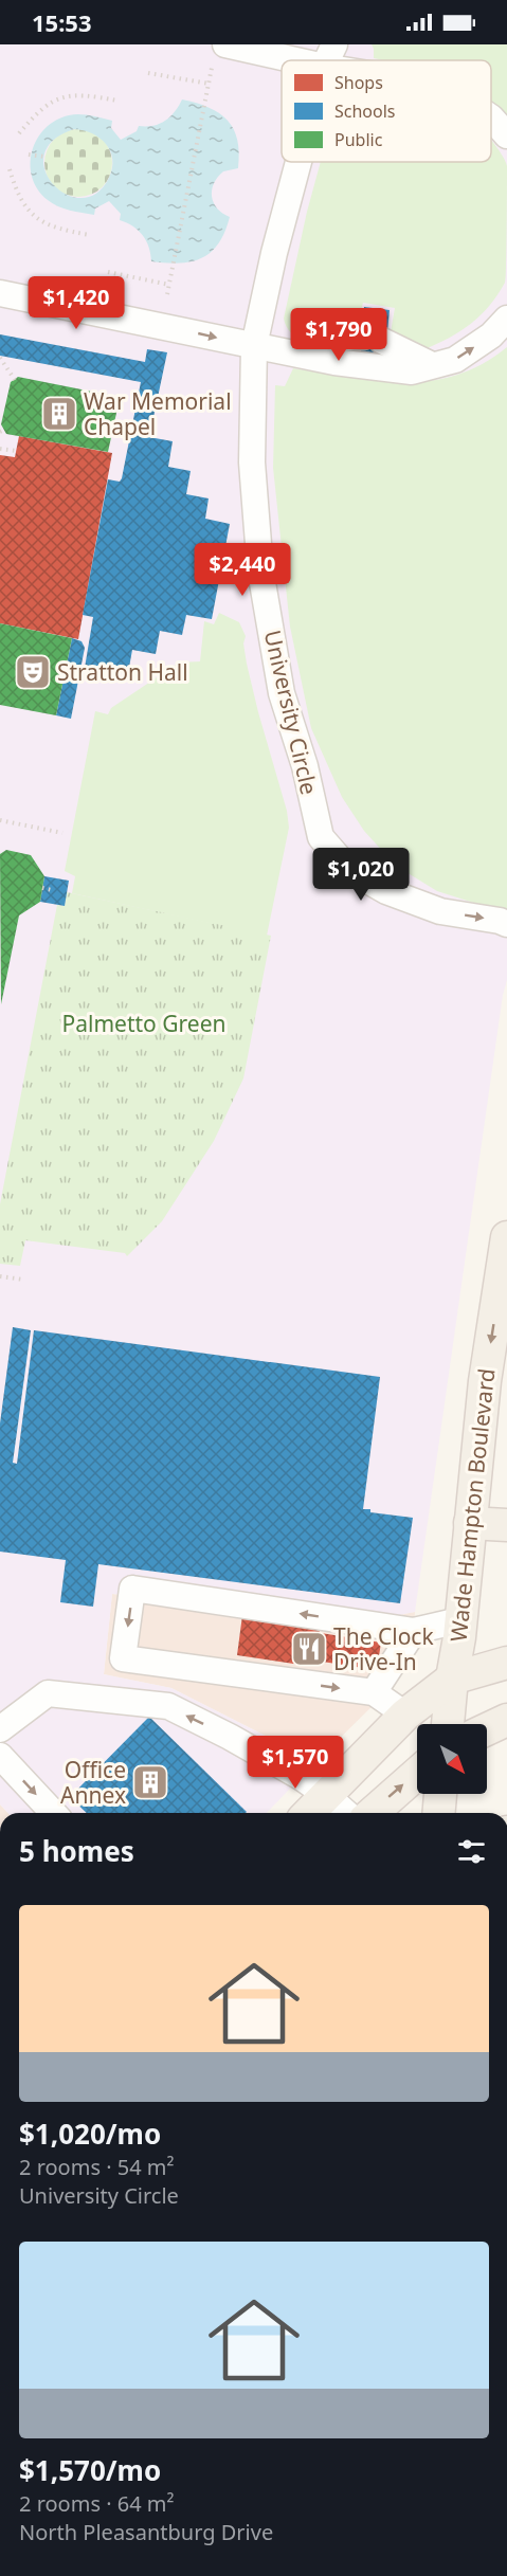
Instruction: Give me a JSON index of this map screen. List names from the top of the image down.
{
  "streets": {
    "main road": ["Wade Hampton Boulevard"],
    "street": ["University Circle"]
  },
  "one_way": ["University Circle", "Wade Hampton Boulevard"],
  "parks": ["Palmetto Green"],
  "places": {
    "building": ["War Memorial Chapel", "Office Annex"],
    "theatre": ["Stratton Hall"],
    "restaurant": ["The Clock Drive-In"]
  },
  "legend": ["Shops", "Schools", "Public"],
  "north": "bottom right",
  "page": {
    "status": "15:53",
    "price": [
      "$1,420",
      "$1,790",
      "$2,440",
      "$1,020",
      "$1,570"
    ],
    "heading": "5 homes",
    "list": [
      {
        "name": "$1,020/mo",
        "note": "2 rooms · 54 m² · University Circle"
      },
      {
        "name": "$1,570/mo",
        "note": "2 rooms · 64 m² · North Pleasantburg Drive"
      }
    ]
  }
}
